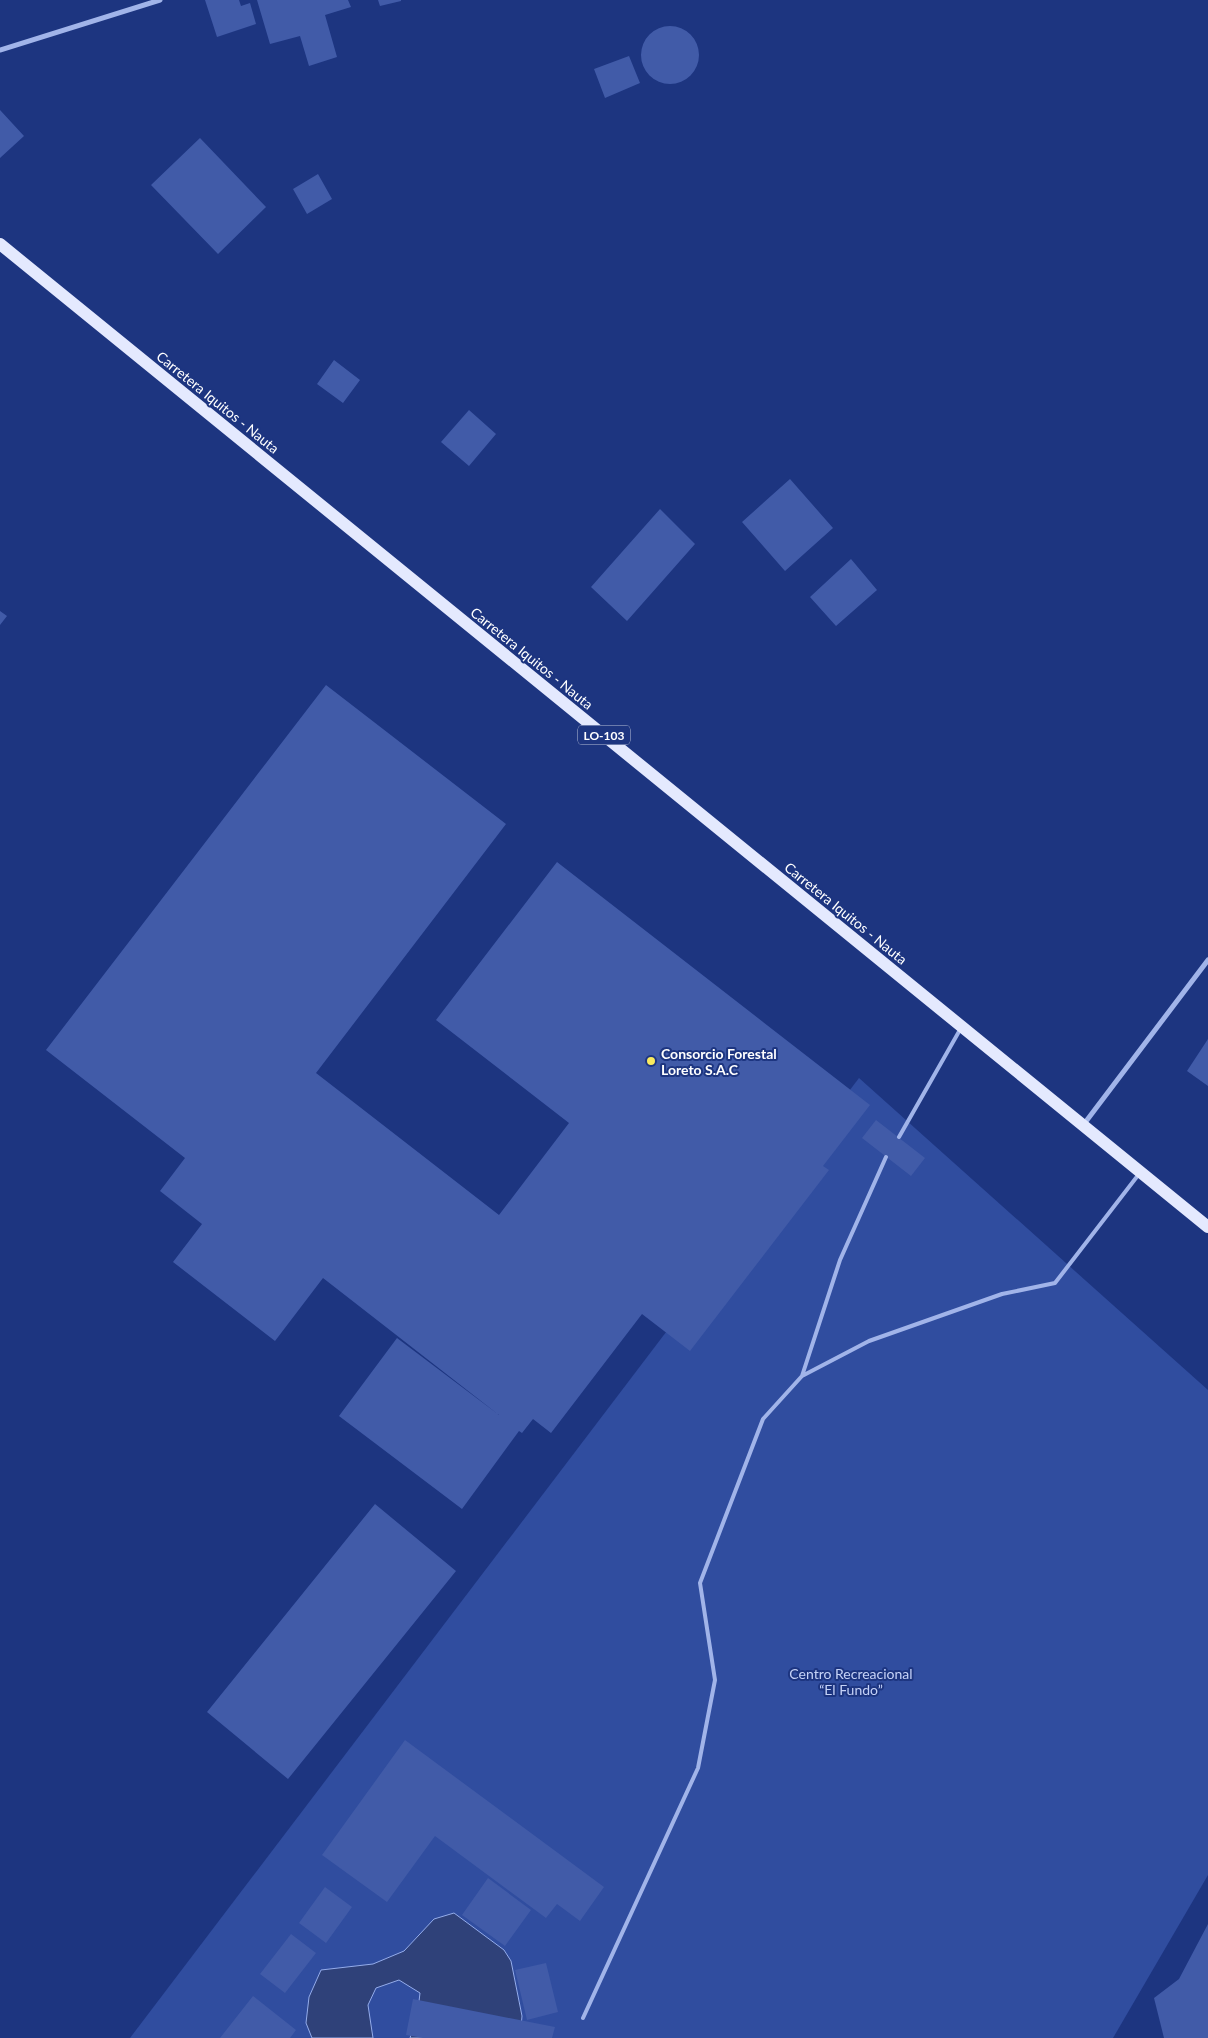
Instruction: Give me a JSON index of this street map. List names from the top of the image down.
{
  "streets": {
    "main road": ["Carretera Iquitos - Nauta", "LO-103"]
  },
  "parks": ["Centro Recreacional “El Fundo”"],
  "places": ["Consorcio Forestal Loreto S.A.C"]
}
